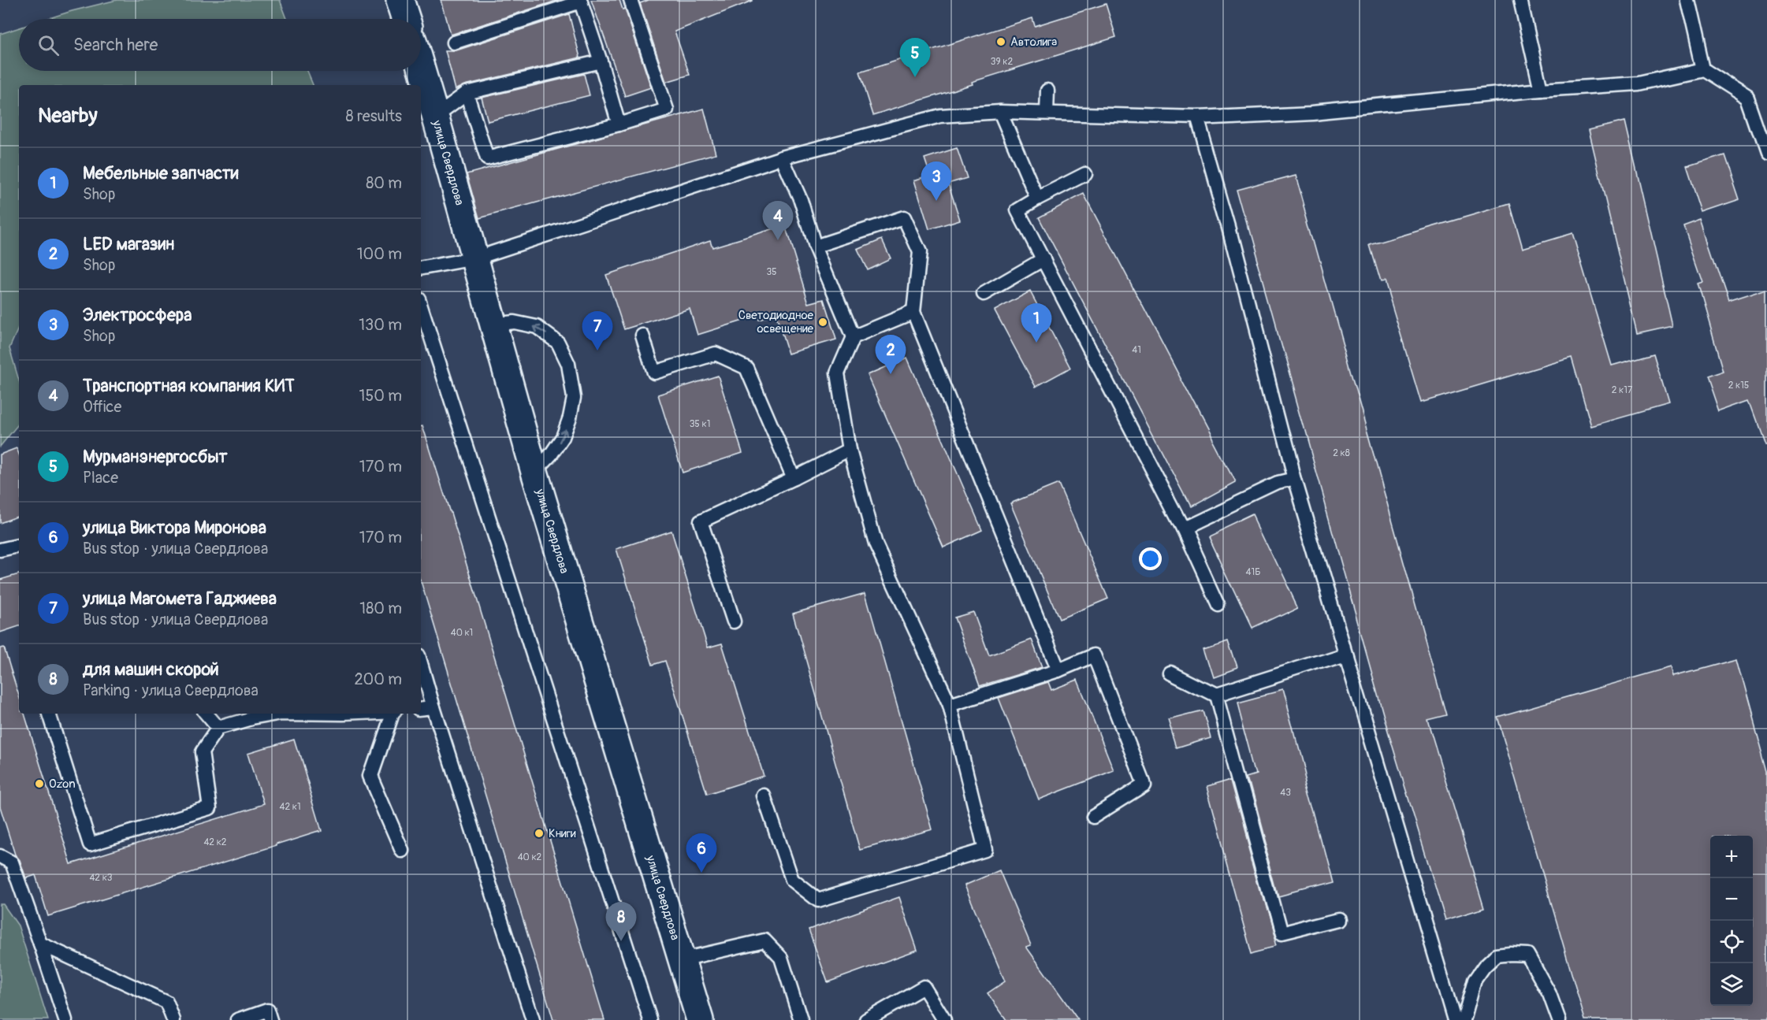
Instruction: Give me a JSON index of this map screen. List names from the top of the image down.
{
  "streets": {
    "street": ["улица Свердлова"]
  },
  "places": [
    "Автолига",
    "Светодиодное освещение",
    "Ozon",
    "Книги"
  ],
  "house_numbers": [
    "39 к2",
    "35",
    "41",
    "2 к15",
    "2 к17",
    "35 к1",
    "2 к8",
    "41Б",
    "40 к1",
    "43",
    "42 к1",
    "42 к2",
    "40 к2",
    "42 к3"
  ],
  "page": {
    "search": "Search here",
    "pins": [
      "5",
      "3",
      "4",
      "1",
      "7",
      "2",
      "6",
      "8"
    ],
    "heading": ["Nearby", "8 results"],
    "list": [
      {
        "mark": "1",
        "name": "Мебельные запчасти",
        "note": "Shop",
        "value": "80 m"
      },
      {
        "mark": "2",
        "name": "LED магазин",
        "note": "Shop",
        "value": "100 m"
      },
      {
        "mark": "3",
        "name": "Электросфера",
        "note": "Shop",
        "value": "130 m"
      },
      {
        "mark": "4",
        "name": "Транспортная компания КИТ",
        "note": "Office",
        "value": "150 m"
      },
      {
        "mark": "5",
        "name": "Мурманэнергосбыт",
        "note": "Place",
        "value": "170 m"
      },
      {
        "mark": "6",
        "name": "улица Виктора Миронова",
        "note": "Bus stop · улица Свердлова",
        "value": "170 m"
      },
      {
        "mark": "7",
        "name": "улица Магомета Гаджиева",
        "note": "Bus stop · улица Свердлова",
        "value": "180 m"
      },
      {
        "mark": "8",
        "name": "для машин скорой",
        "note": "Parking · улица Свердлова",
        "value": "200 m"
      }
    ],
    "map_buttons": ["+", "−"]
  }
}
